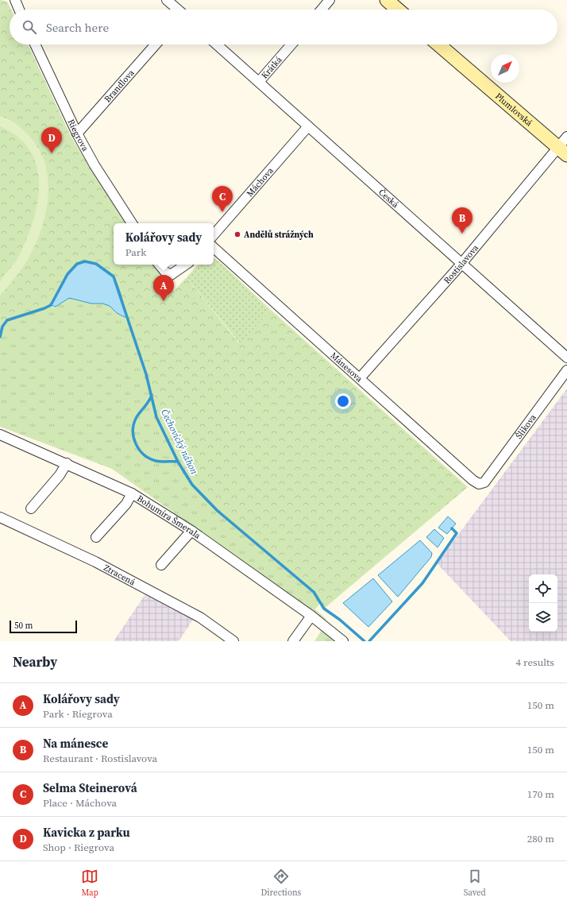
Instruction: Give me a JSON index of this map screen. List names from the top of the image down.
{
  "streets": {
    "main road": ["Plumlovská"],
    "street": [
      "Krátká",
      "Brandlova",
      "Riegrova",
      "Máchova",
      "Česká",
      "Rostislavova",
      "Mánesova",
      "Šlikova",
      "Bohumíra Šmerala",
      "Ztracená"
    ]
  },
  "crossings": [
    ["Krátká", "Česká"],
    ["Brandlova", "Riegrova"],
    ["Plumlovská", "Rostislavova"],
    ["Máchova", "Česká"],
    ["Česká", "Rostislavova"],
    ["Rostislavova", "Mánesova"],
    ["Mánesova", "Šlikova"]
  ],
  "water": ["Čechovický náhon"],
  "places": ["Andělů strážných"],
  "scale_bar": "50 m",
  "north": "top right",
  "page": {
    "search": "Search here",
    "pins": [
      "D",
      "C",
      "B",
      "A"
    ],
    "popup": ["Kolářovy sady", "Park"],
    "scale": "50 m",
    "heading": ["Nearby", "4 results"],
    "list": [
      {
        "mark": "A",
        "name": "Kolářovy sady",
        "note": "Park · Riegrova",
        "value": "150 m"
      },
      {
        "mark": "B",
        "name": "Na mánesce",
        "note": "Restaurant · Rostislavova",
        "value": "150 m"
      },
      {
        "mark": "C",
        "name": "Selma Steinerová",
        "note": "Place · Máchova",
        "value": "170 m"
      },
      {
        "mark": "D",
        "name": "Kavicka z parku",
        "note": "Shop · Riegrova",
        "value": "280 m"
      }
    ],
    "nav": ["Map", "Directions", "Saved"]
  }
}
